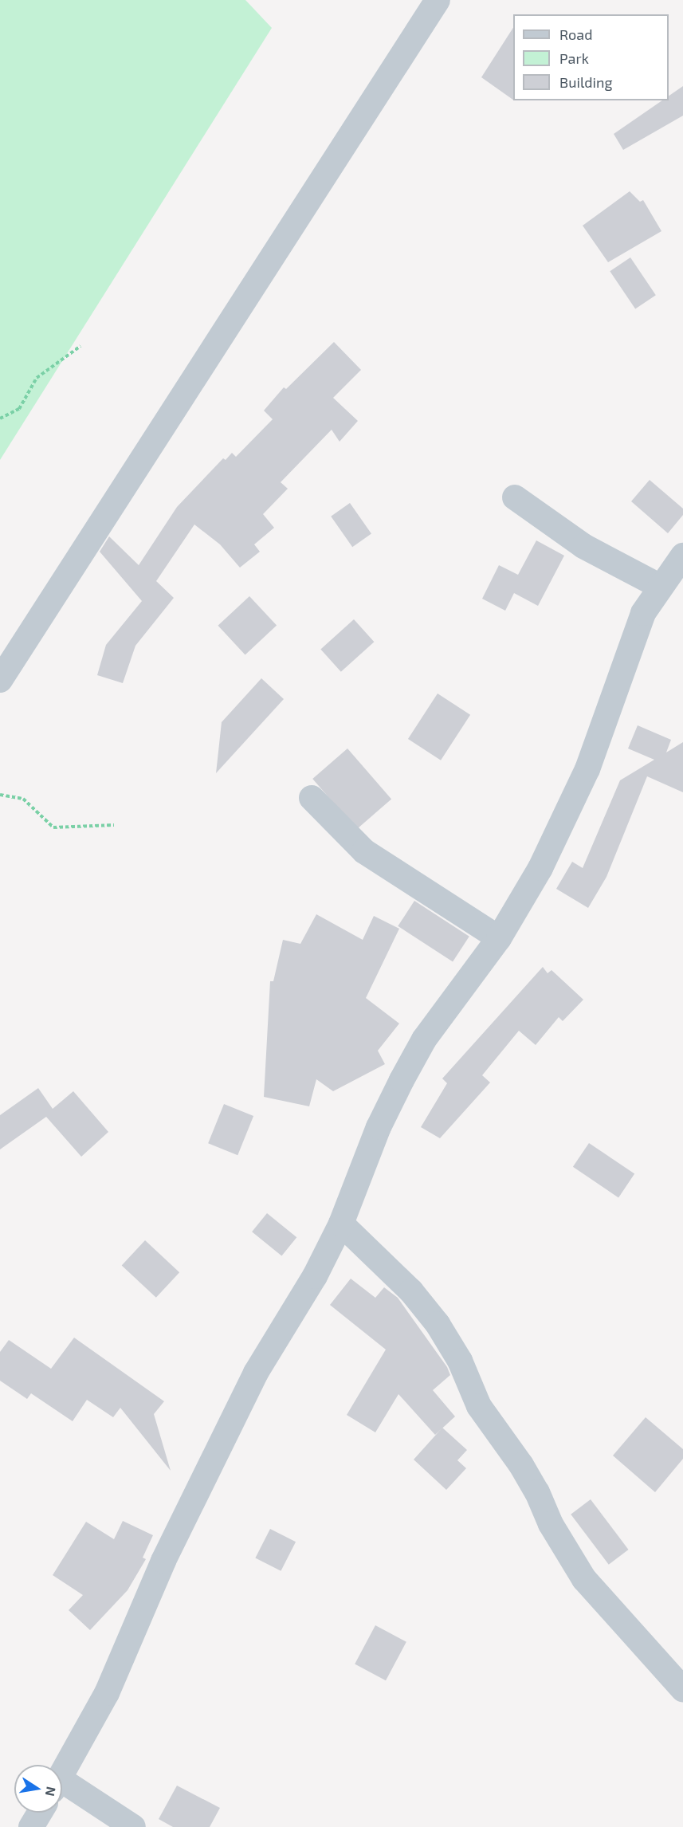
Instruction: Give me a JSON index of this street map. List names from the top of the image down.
{
  "legend": ["Road", "Park", "Building"],
  "north": "right"
}
